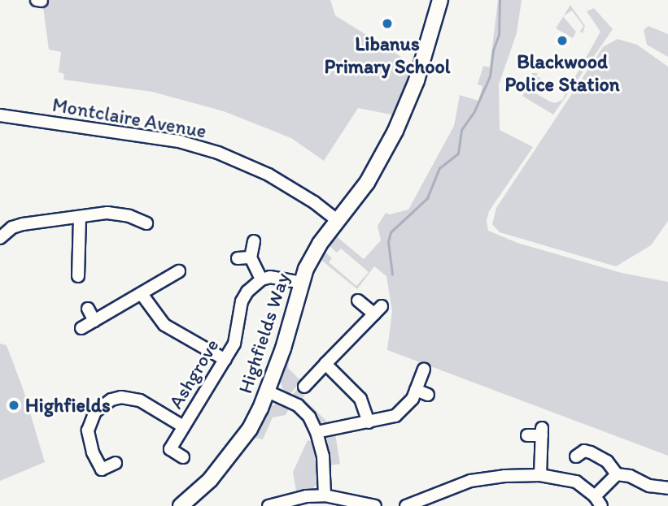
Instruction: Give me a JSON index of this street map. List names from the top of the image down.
{
  "streets": {
    "main road": ["Highfields Way"],
    "street": ["Montclaire Avenue", "Ashgrove"]
  },
  "crossings": [
    ["Montclaire Avenue", "Highfields Way"]
  ],
  "places": ["Libanus Primary School", "Blackwood Police Station", "Highfields"]
}
